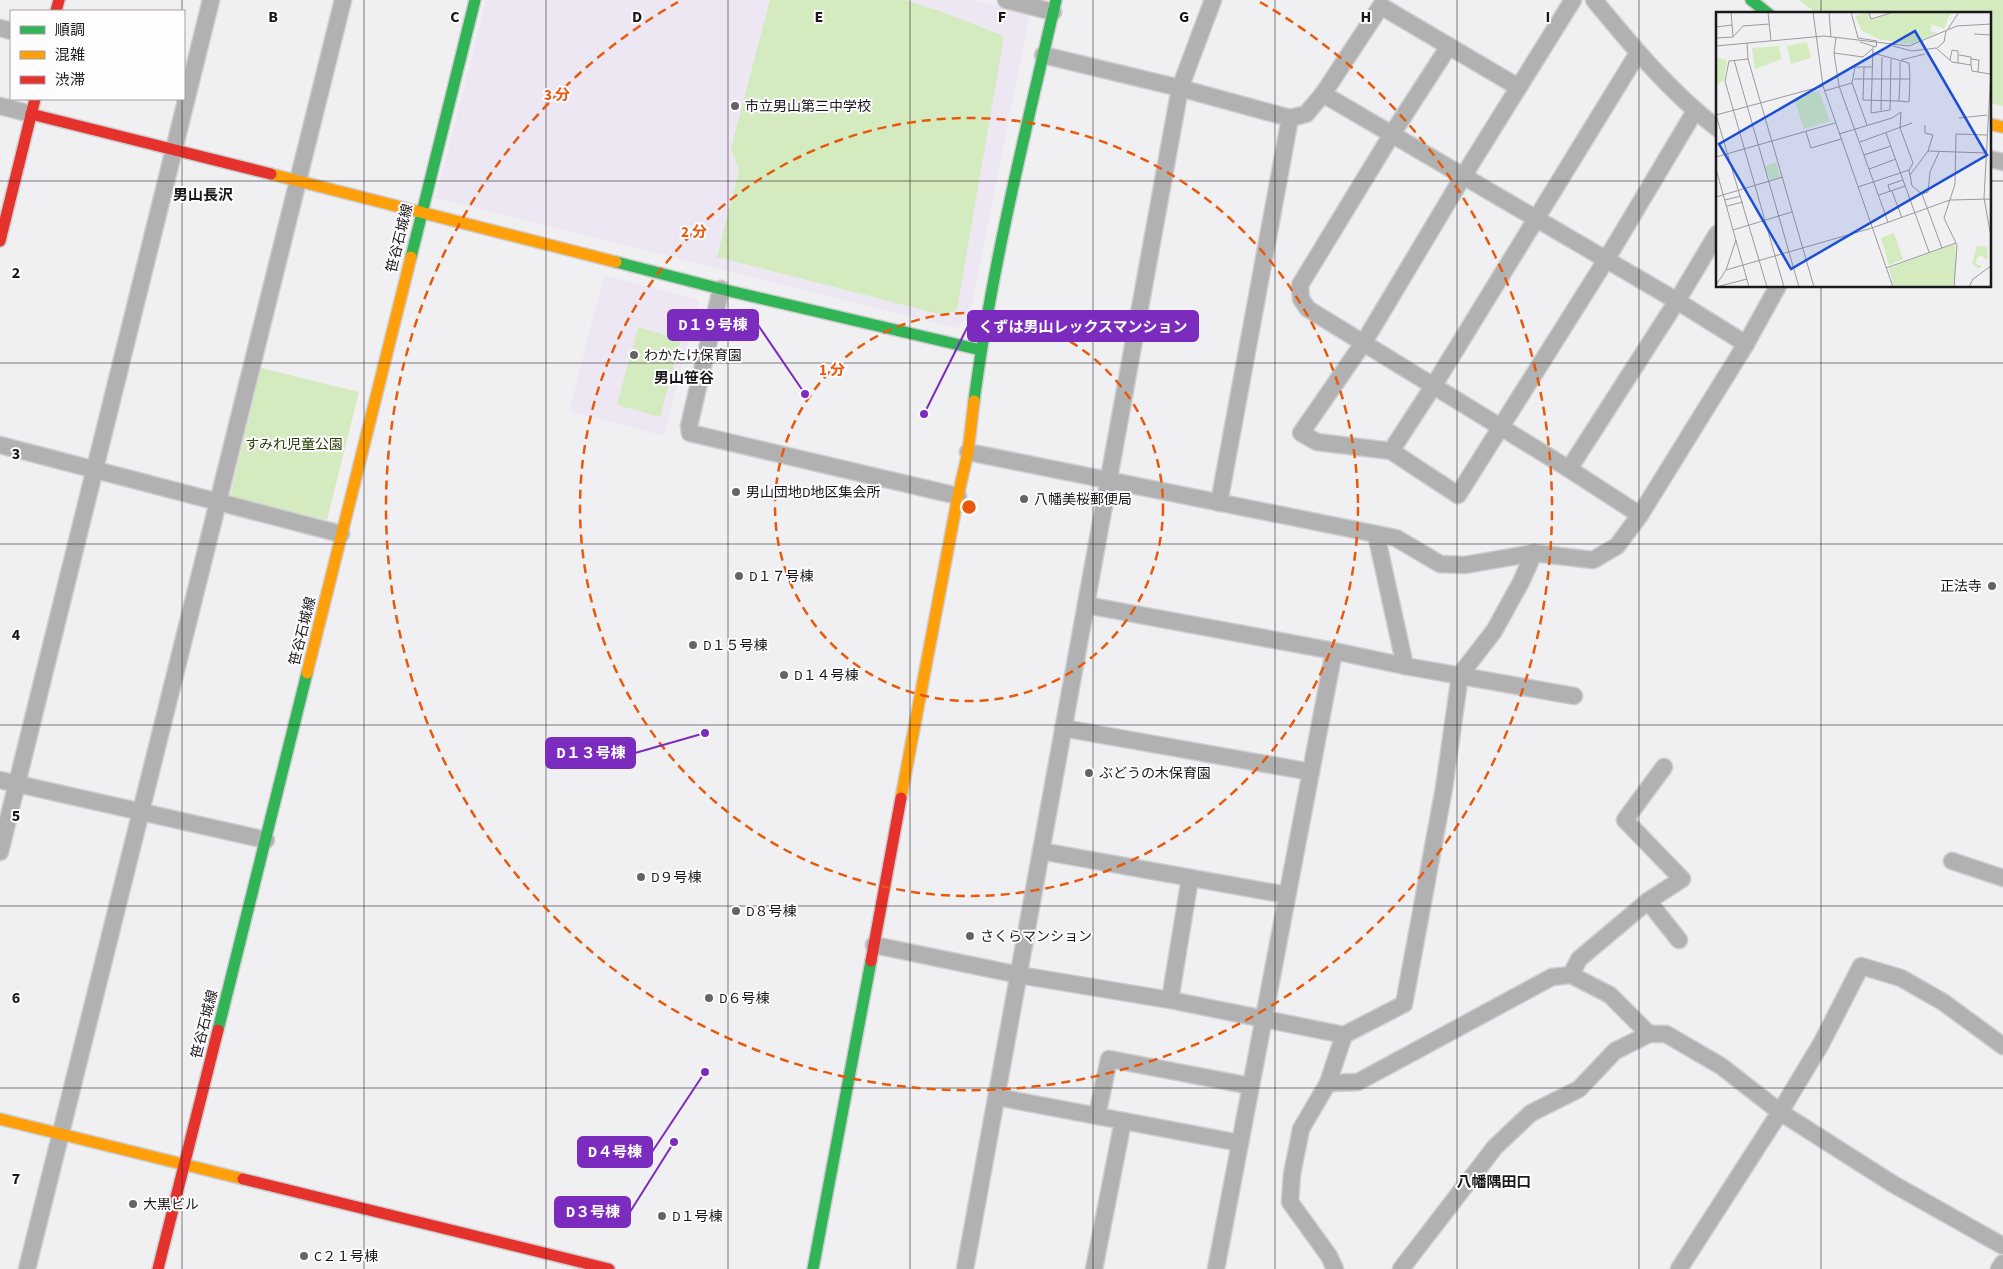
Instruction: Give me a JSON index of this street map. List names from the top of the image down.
{
  "streets": {
    "street": ["笹谷石城線"]
  },
  "districts": ["男山長沢", "男山笹谷", "八幡隅田口"],
  "parks": ["すみれ児童公園"],
  "places": [
    "市立男山第三中学校",
    "わかたけ保育園",
    "D１９号棟",
    "くずは男山レックスマンション",
    "男山団地D地区集会所",
    "八幡美桜郵便局",
    "D１７号棟",
    "正法寺",
    "D１５号棟",
    "D１４号棟",
    "D１３号棟",
    "ぶどうの木保育園",
    "D９号棟",
    "D８号棟",
    "さくらマンション",
    "D６号棟",
    "D４号棟",
    "D３号棟",
    "大黒ビル",
    "D１号棟",
    "C２１号棟"
  ],
  "legend": ["順調", "混雑", "渋滞"],
  "grid": {
    "columns": [
      "B",
      "C",
      "D",
      "E",
      "F",
      "G",
      "H",
      "I"
    ],
    "rows": [
      "2",
      "3",
      "4",
      "5",
      "6",
      "7"
    ]
  },
  "rings": ["3 分", "2 分", "1 分"]
}
